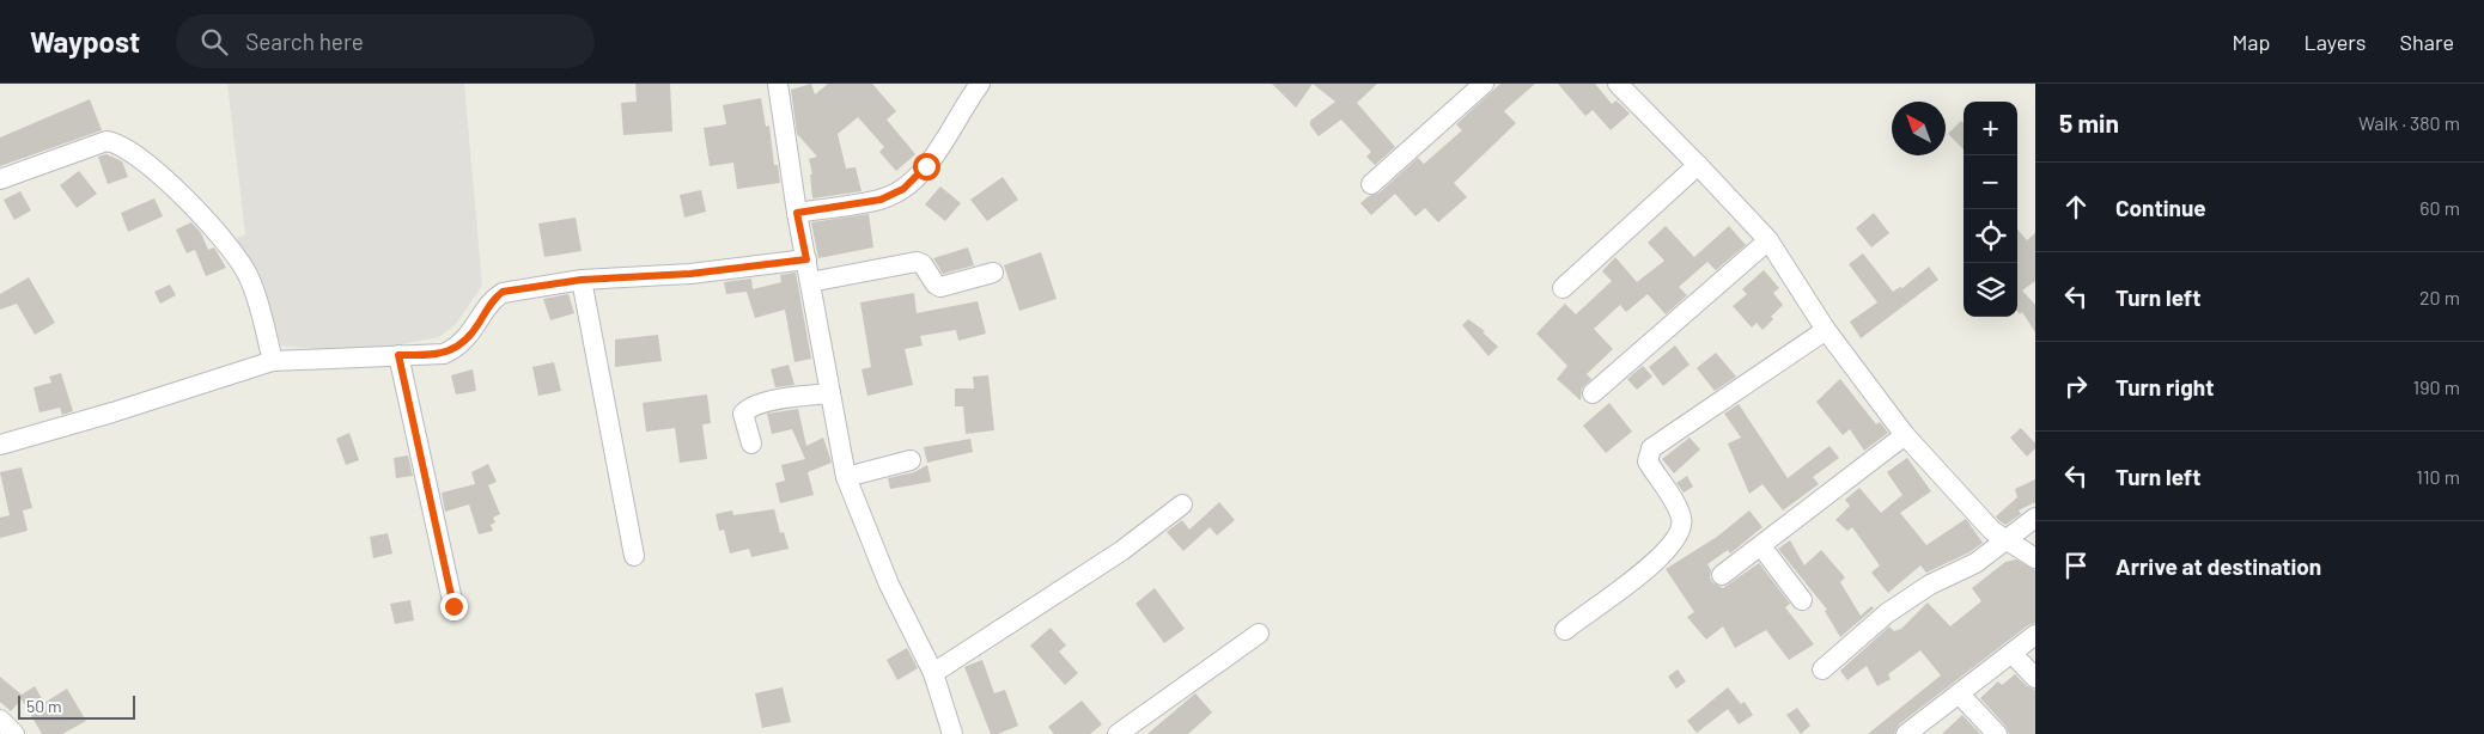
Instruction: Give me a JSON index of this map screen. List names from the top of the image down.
{
  "scale_bar": "50 m",
  "north": "top left",
  "page": {
    "header": "Waypost",
    "search": "Search here",
    "nav": ["Map", "Layers", "Share"],
    "heading": ["5 min", "Walk · 380 m"],
    "map_buttons": ["+", "−"],
    "list": [
      ["Continue", "60 m"],
      ["Turn left", "20 m"],
      ["Turn right", "190 m"],
      ["Turn left", "110 m"],
      "Arrive at destination"
    ],
    "scale": "50 m"
  }
}
